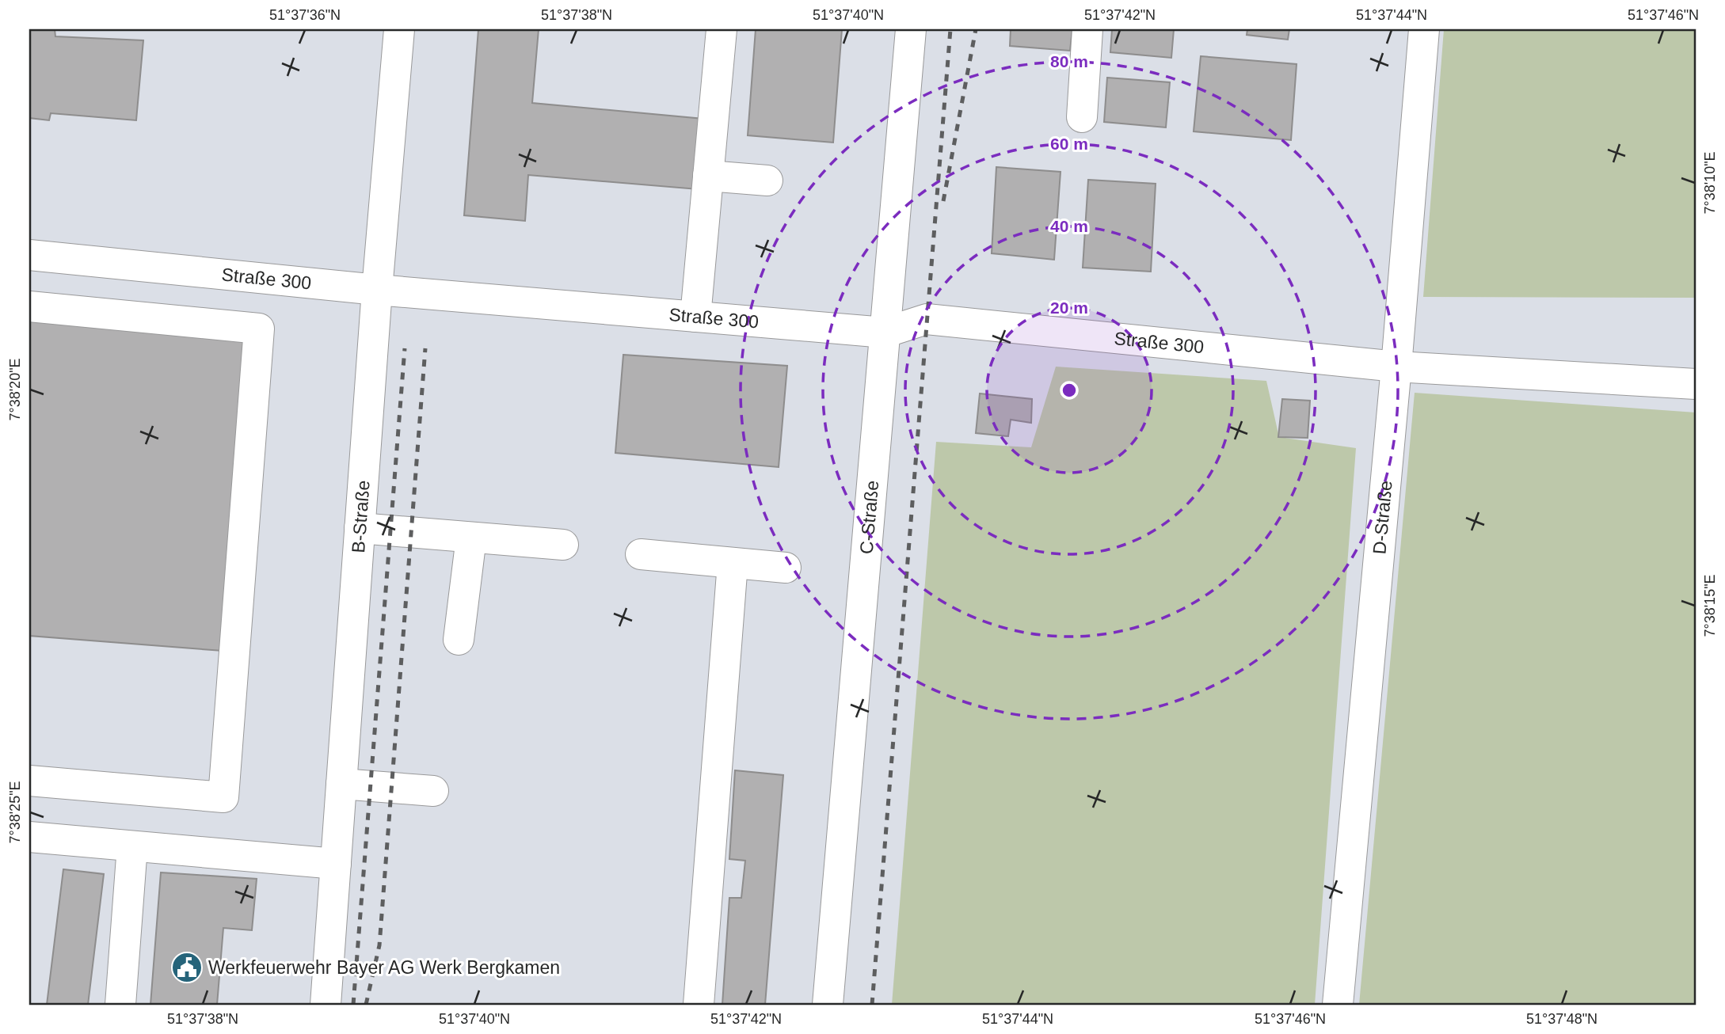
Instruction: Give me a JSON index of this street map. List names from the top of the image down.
{
  "streets": {
    "lane": [
      "Straße 300",
      "B-Straße",
      "C-Straße",
      "D-Straße"
    ]
  },
  "crossings": [
    ["Straße 300", "B-Straße"],
    ["Straße 300", "C-Straße"],
    ["Straße 300", "D-Straße"]
  ],
  "places": {
    "public building": ["Werkfeuerwehr Bayer AG Werk Bergkamen"]
  },
  "coordinates": [
    "51°37'36\"N",
    "51°37'38\"N",
    "51°37'40\"N",
    "51°37'42\"N",
    "51°37'44\"N",
    "51°37'46\"N",
    "7°38'10\"E",
    "7°38'20\"E",
    "7°38'15\"E",
    "7°38'25\"E",
    "51°37'48\"N"
  ],
  "rings": [
    "80 m",
    "60 m",
    "40 m",
    "20 m"
  ]
}
